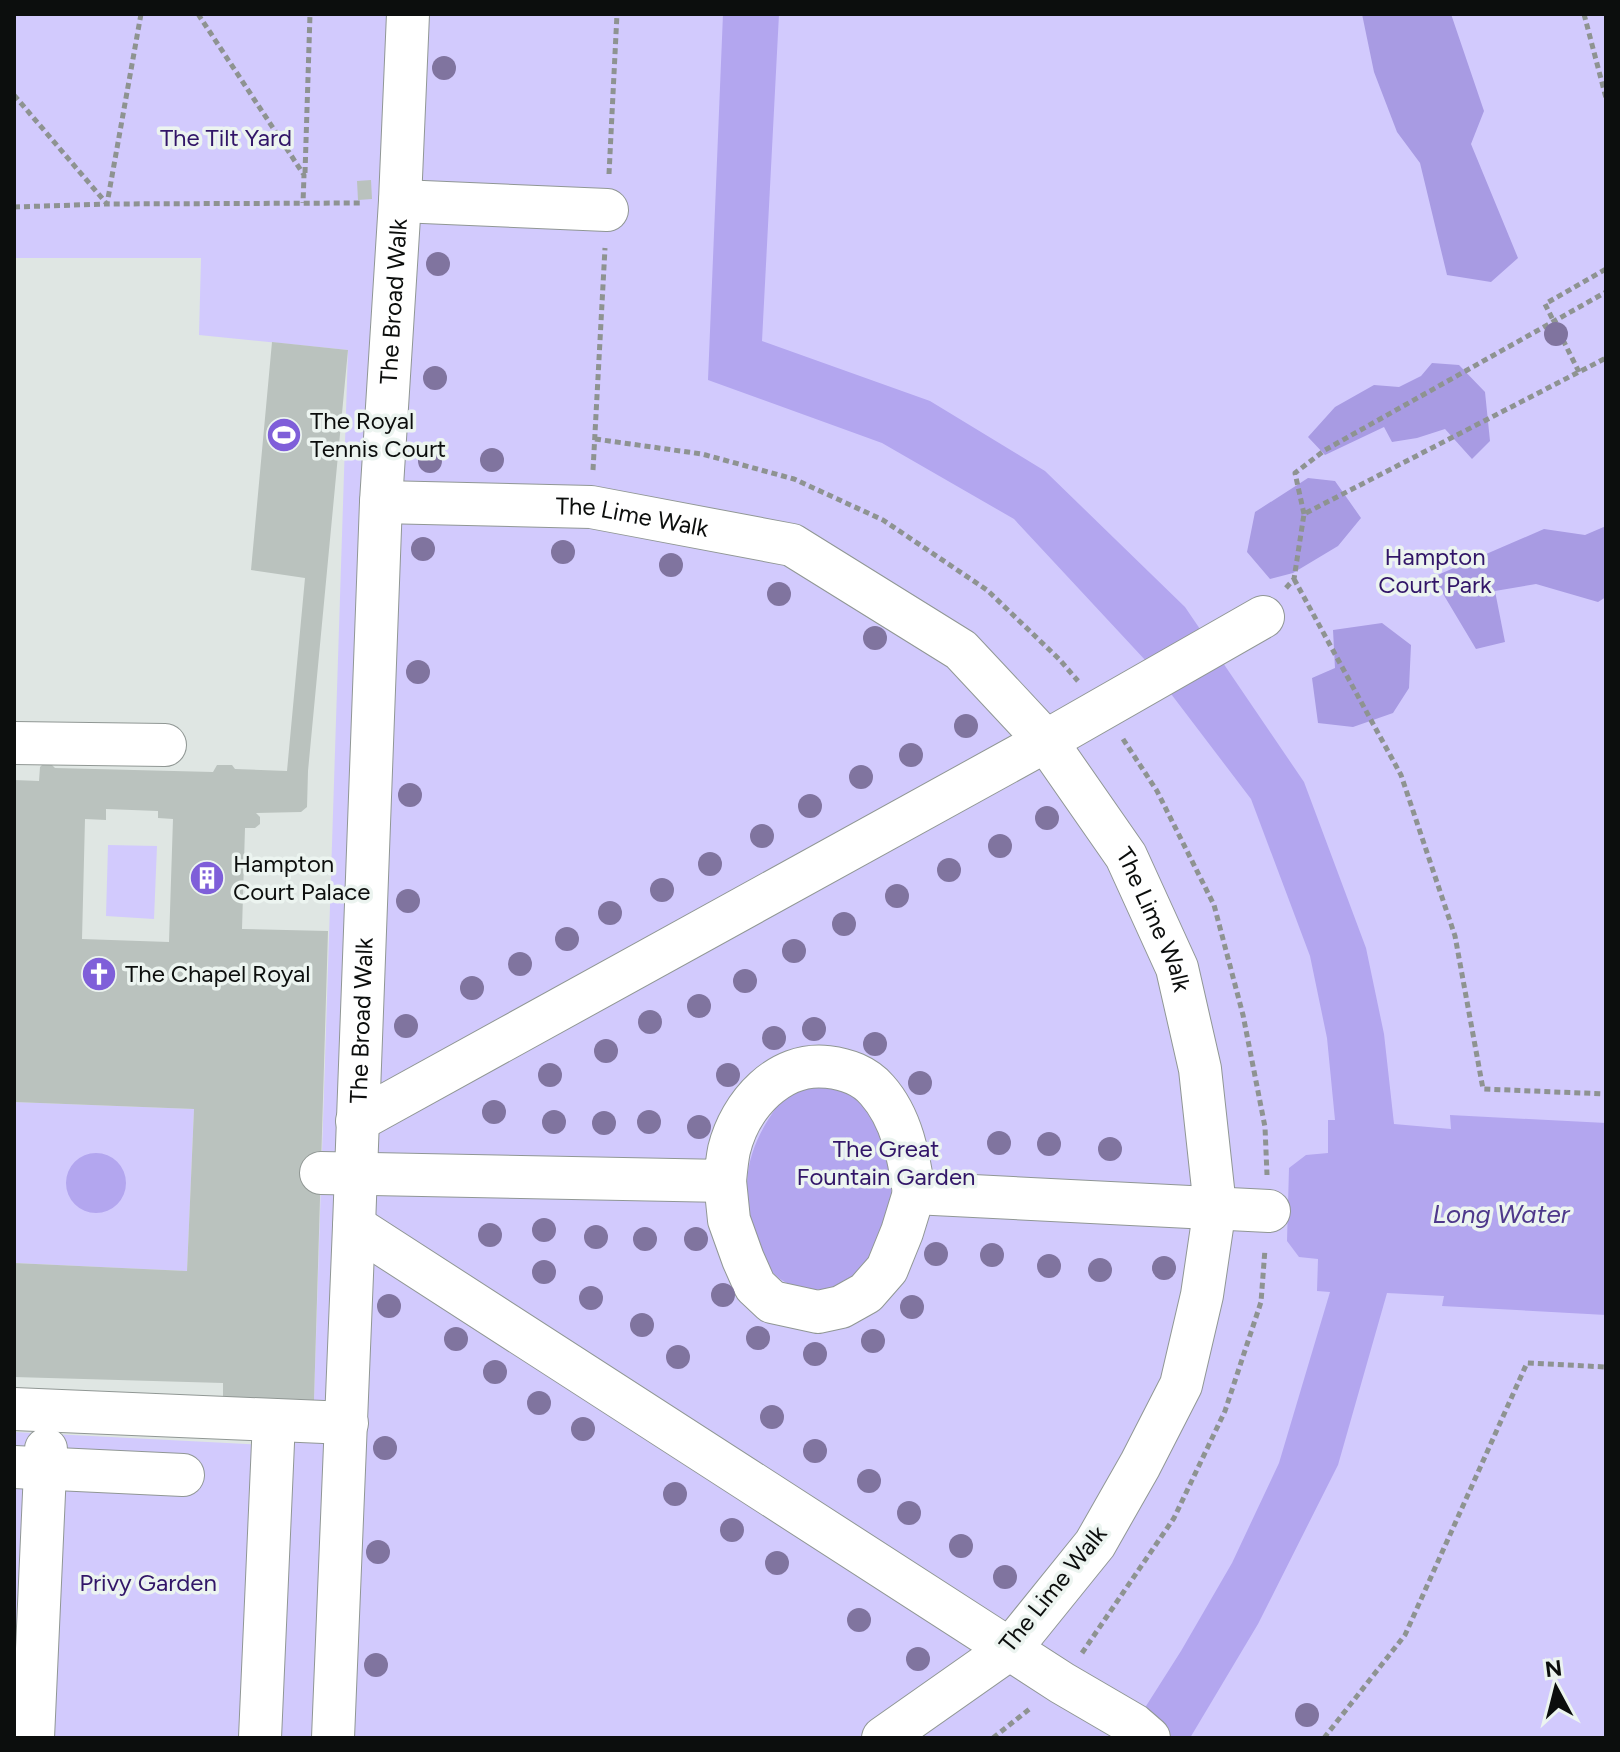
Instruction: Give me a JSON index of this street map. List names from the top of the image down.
{
  "streets": {
    "street": ["The Broad Walk", "The Lime Walk"]
  },
  "crossings": [
    ["The Broad Walk", "The Lime Walk"]
  ],
  "water": ["Long Water"],
  "parks": [
    "The Tilt Yard",
    "Hampton Court Park",
    "The Great Fountain Garden",
    "Privy Garden"
  ],
  "places": {
    "sports": ["The Royal Tennis Court"],
    "building": ["Hampton Court Palace"],
    "church": ["The Chapel Royal"]
  },
  "north": "top"
}
